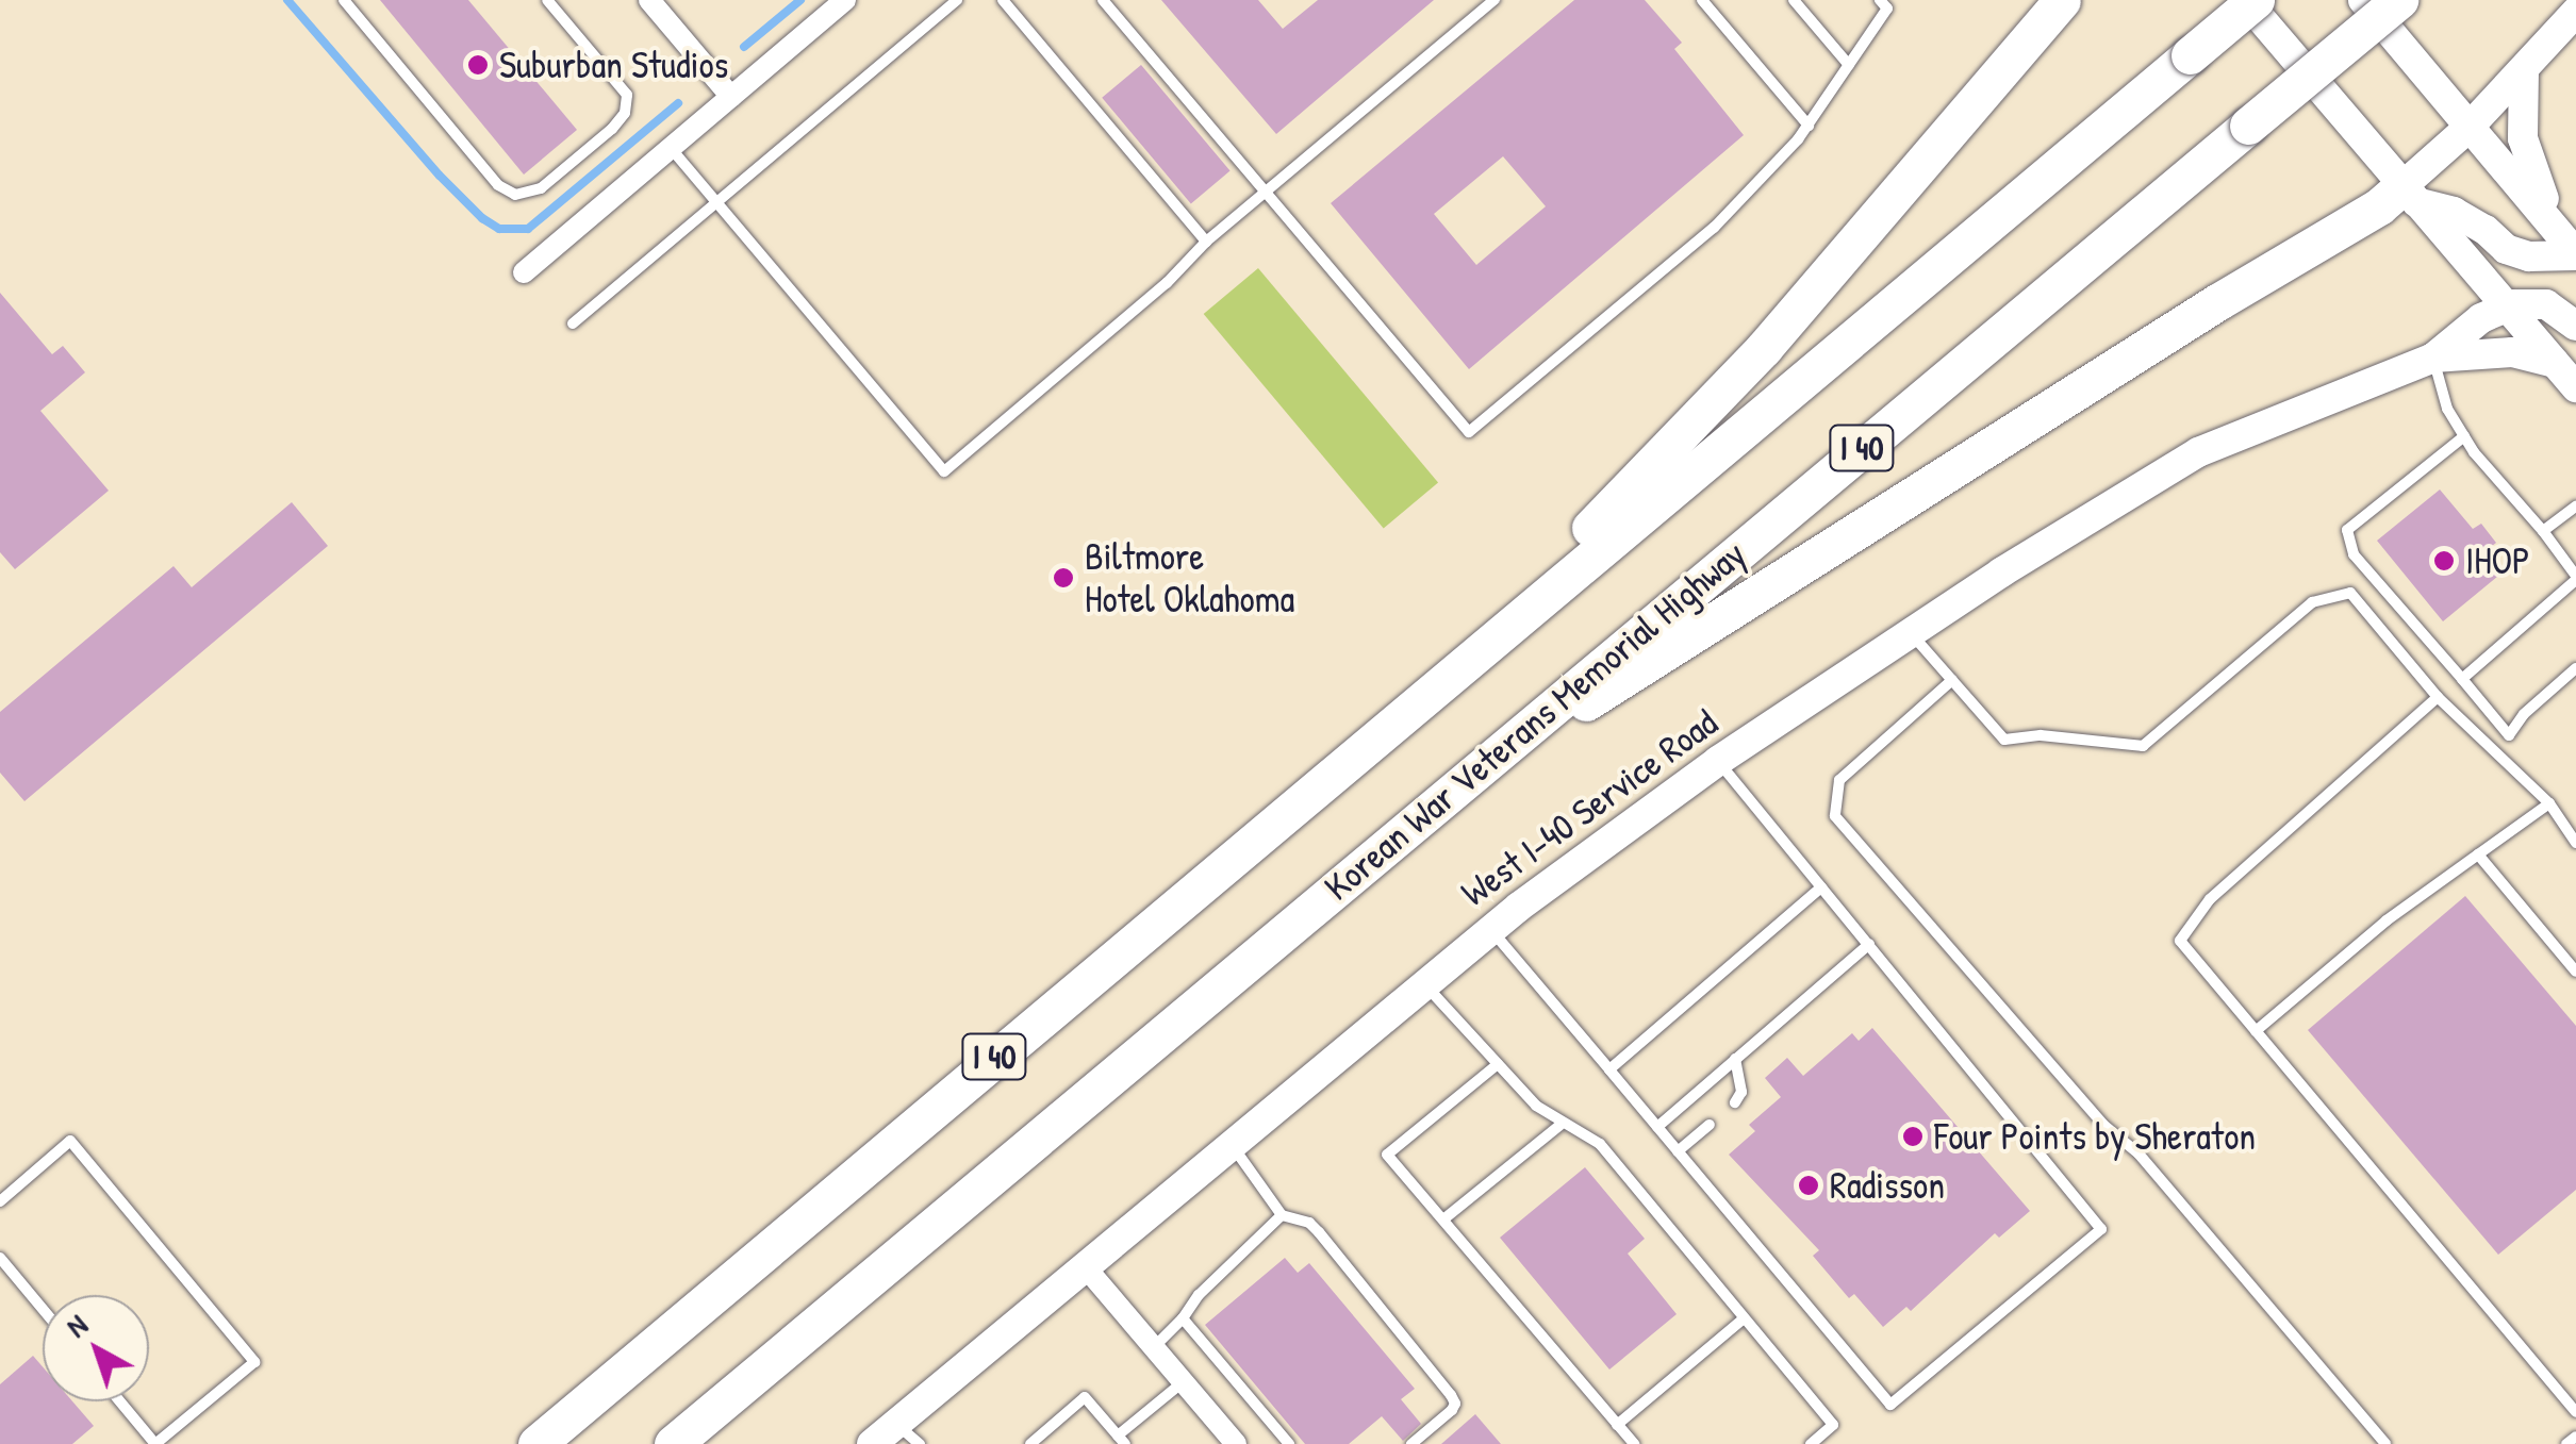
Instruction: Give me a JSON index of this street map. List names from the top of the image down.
{
  "streets": {
    "highway": ["I 40", "Korean War Veterans Memorial Highway"],
    "street": ["West I-40 Service Road"]
  },
  "places": [
    "Suburban Studios",
    "IHOP",
    "Biltmore Hotel Oklahoma",
    "Four Points by Sheraton",
    "Radisson"
  ],
  "north": "top left"
}
